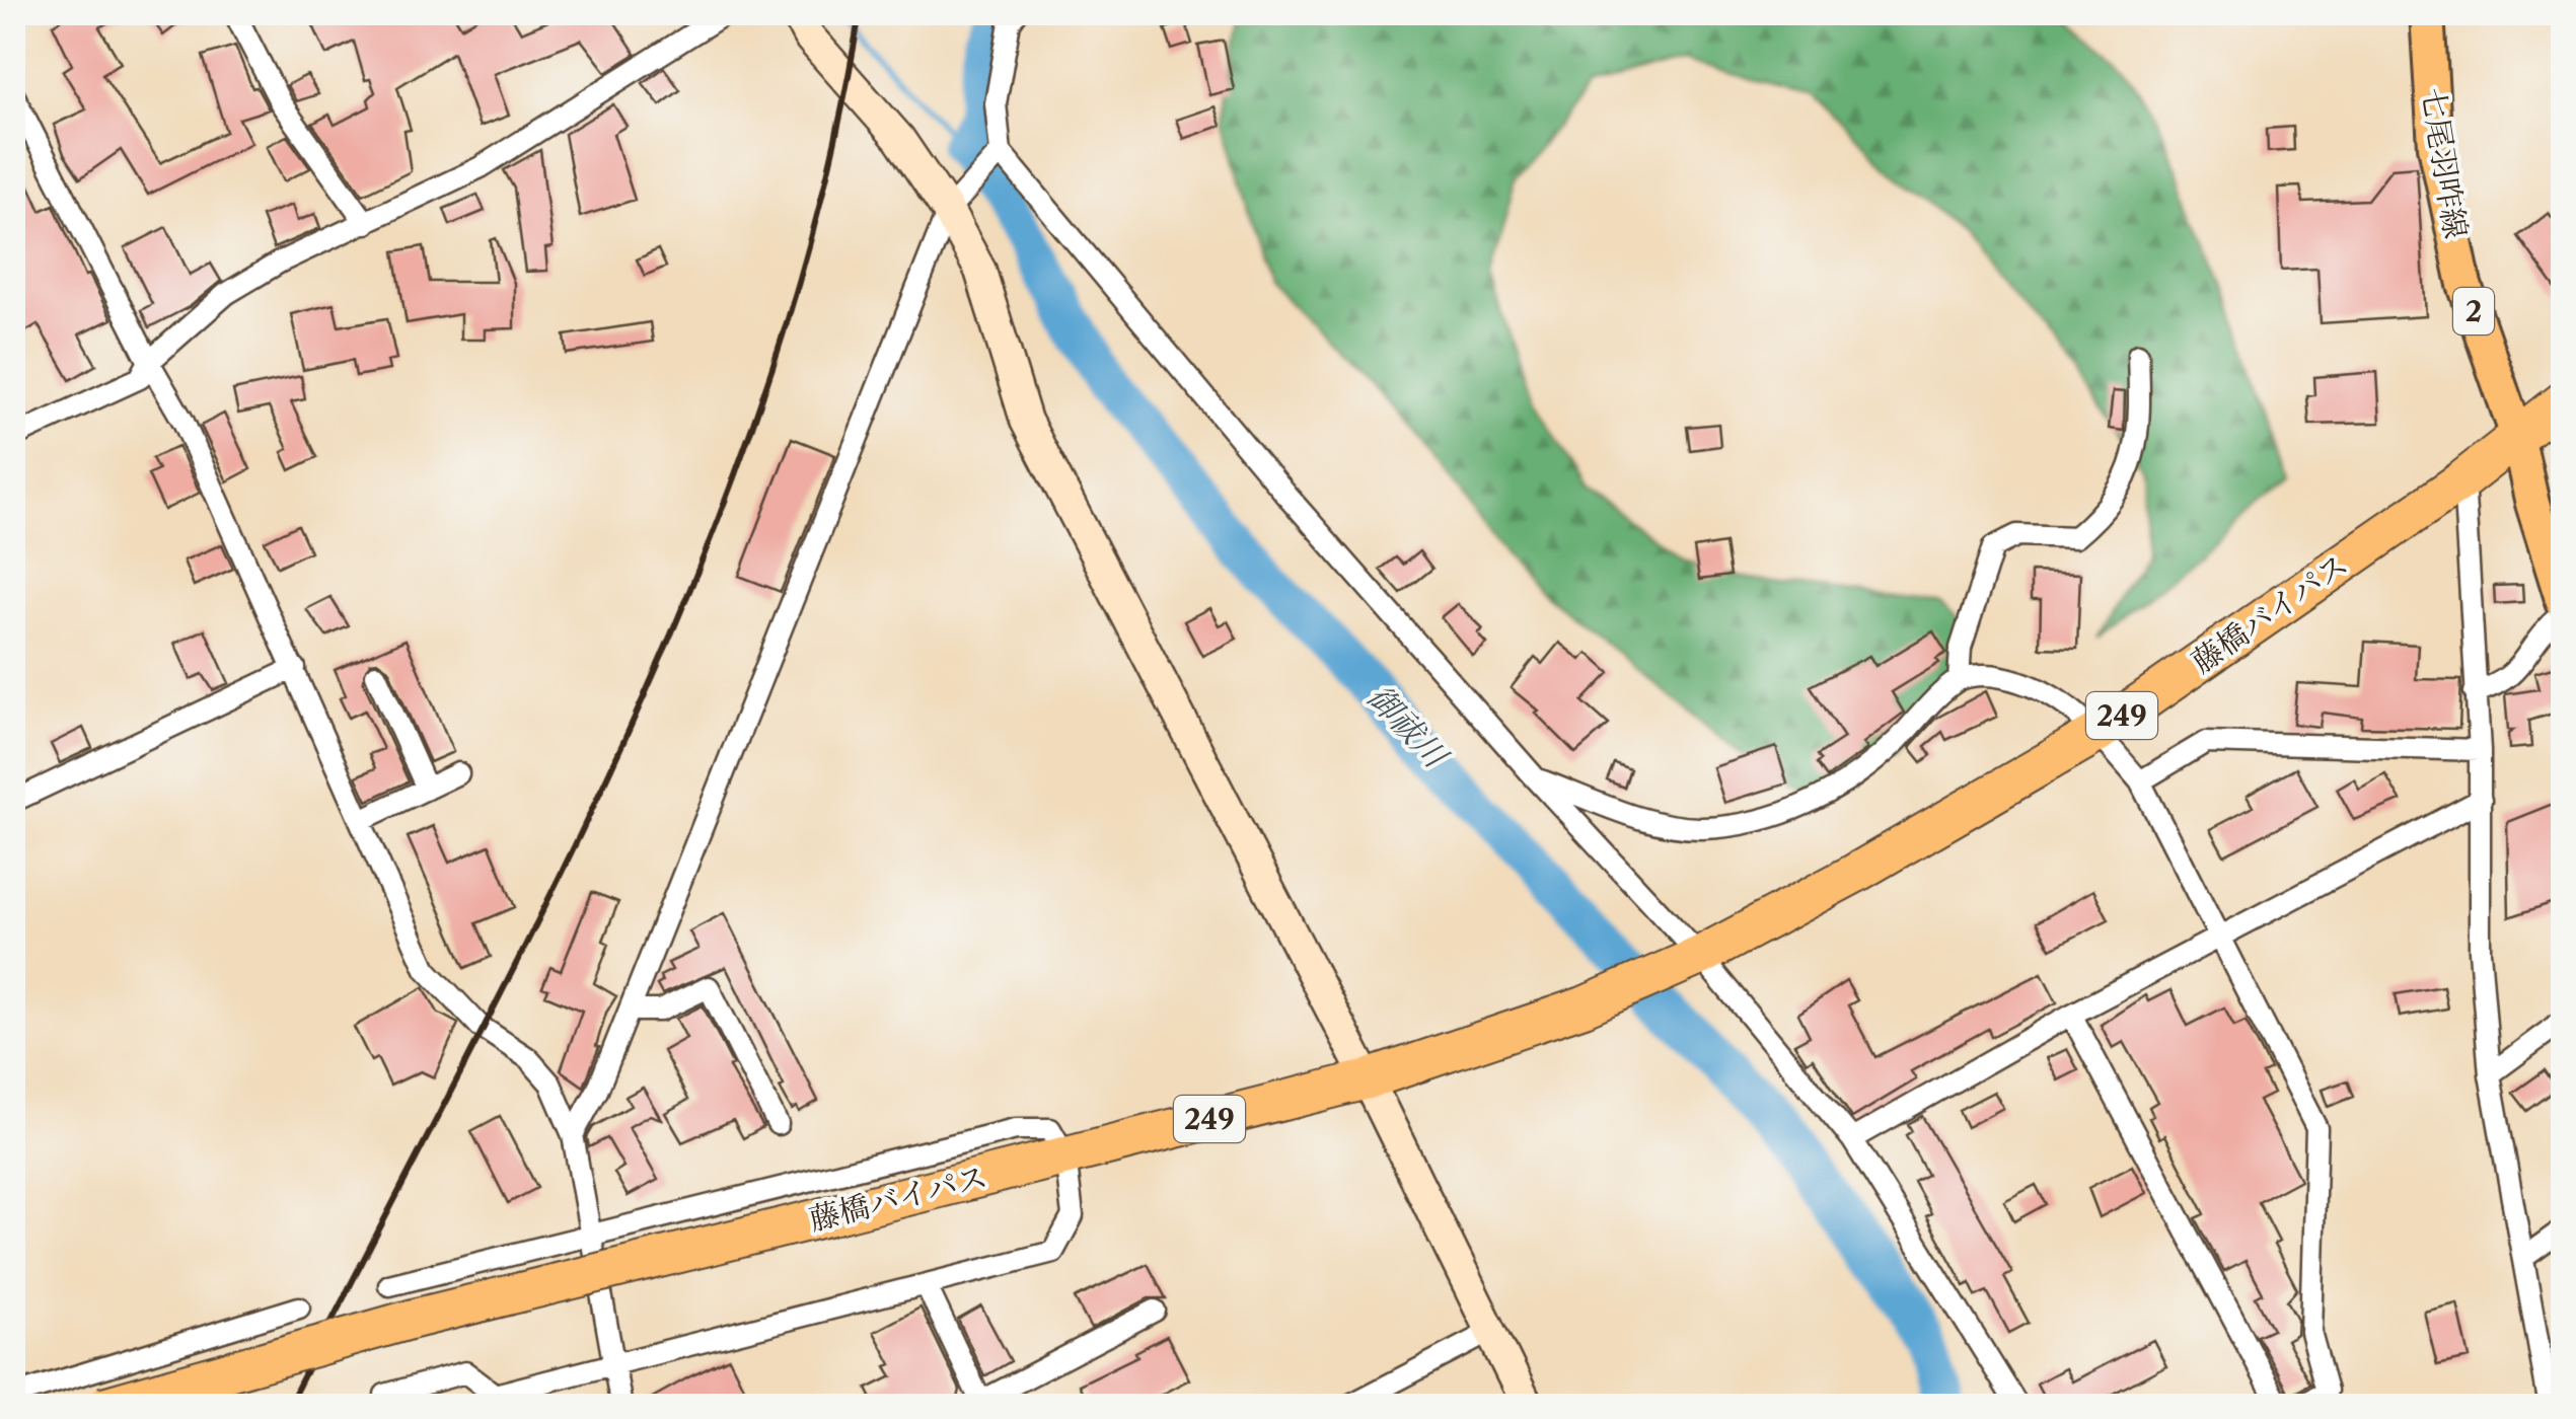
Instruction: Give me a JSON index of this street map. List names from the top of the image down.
{
  "streets": {
    "highway": ["藤橋バイパス", "249"],
    "main road": ["七尾羽咋線", "2"]
  },
  "crossings": [
    ["七尾羽咋線", "藤橋バイパス"]
  ],
  "water": ["御祓川"]
}
